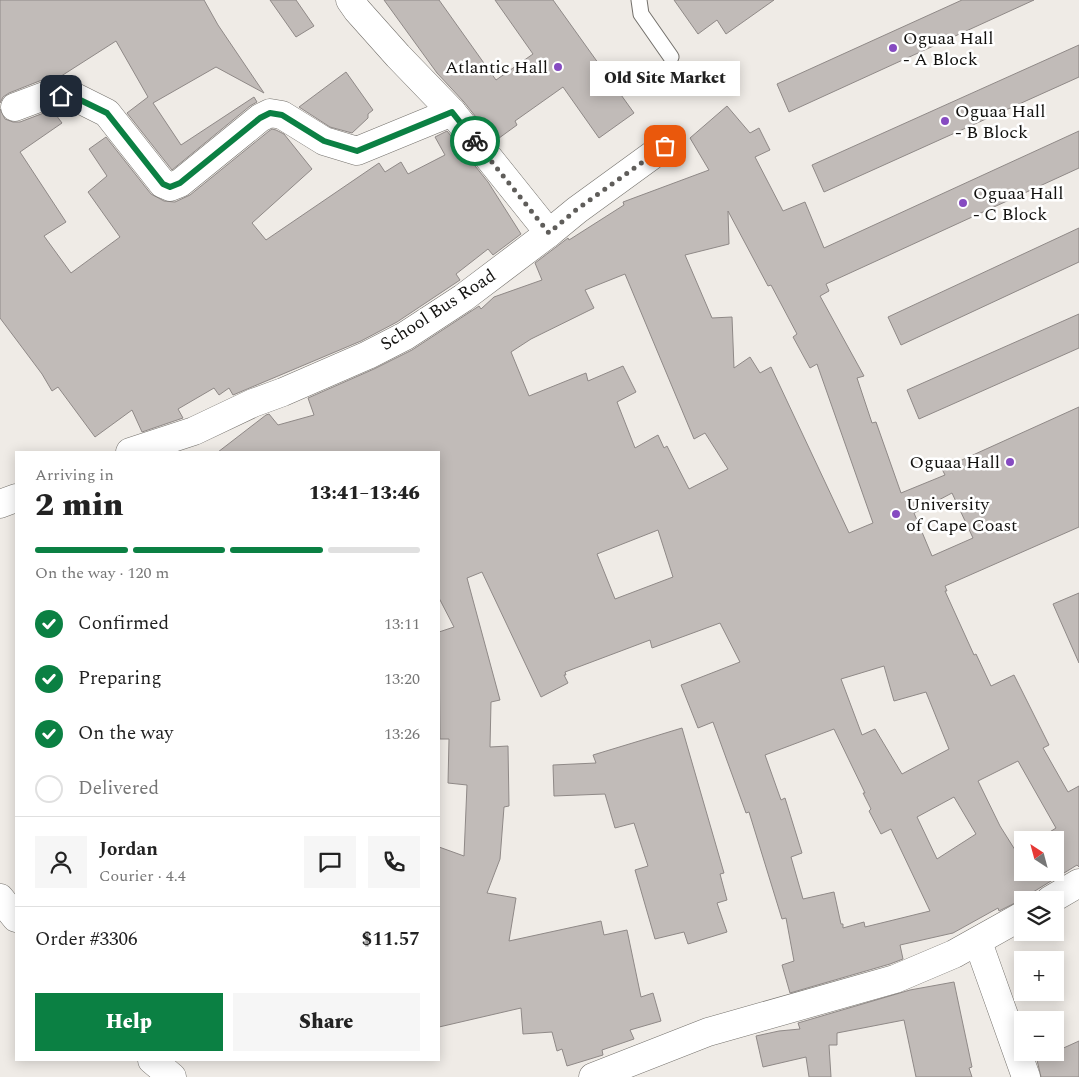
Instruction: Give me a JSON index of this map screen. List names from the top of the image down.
{
  "streets": {
    "street": ["School Bus Road"]
  },
  "places": [
    "Oguaa Hall - A Block",
    "Atlantic Hall",
    "Oguaa Hall - B Block",
    "Old Site Market",
    "Oguaa Hall - C Block",
    "Oguaa Hall",
    "University of Cape Coast"
  ],
  "north": "top left",
  "page": {
    "bubble": "Old Site Market",
    "heading": ["2 min", "Arriving in", "13:41–13:46"],
    "panel": [
      "Jordan",
      "Courier · 4.4",
      "Order #3306",
      "$11.57"
    ],
    "bar": "On the way · 120 m",
    "list": [
      ["Confirmed", "13:11"],
      ["Preparing", "13:20"],
      ["On the way", "13:26"],
      "Delivered"
    ],
    "map_buttons": ["+", "−"],
    "buttons": ["Help", "Share"]
  }
}
